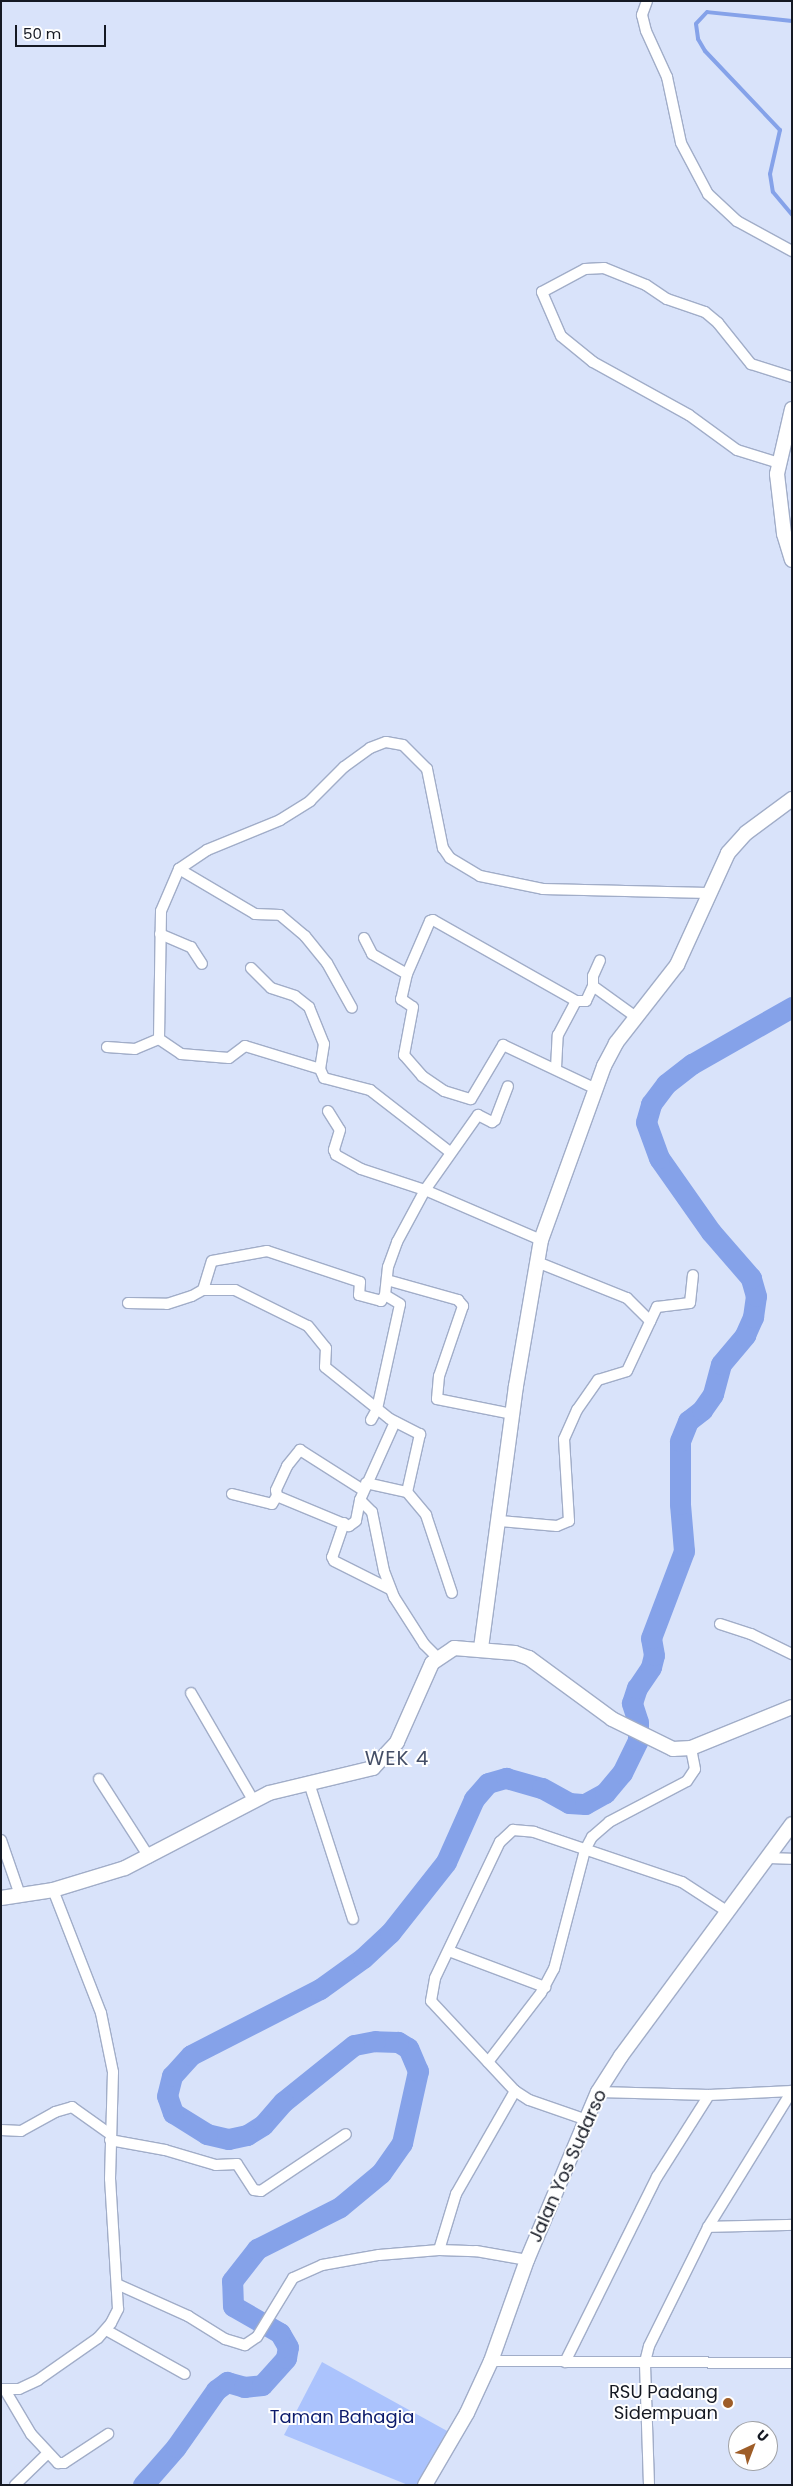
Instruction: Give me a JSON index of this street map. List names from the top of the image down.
{
  "streets": {
    "street": ["Jalan Yos Sudarso"]
  },
  "districts": ["WEK 4"],
  "parks": ["Taman Bahagia"],
  "places": ["RSU Padang Sidempuan"],
  "scale_bar": "50 m",
  "north": "top right"
}
